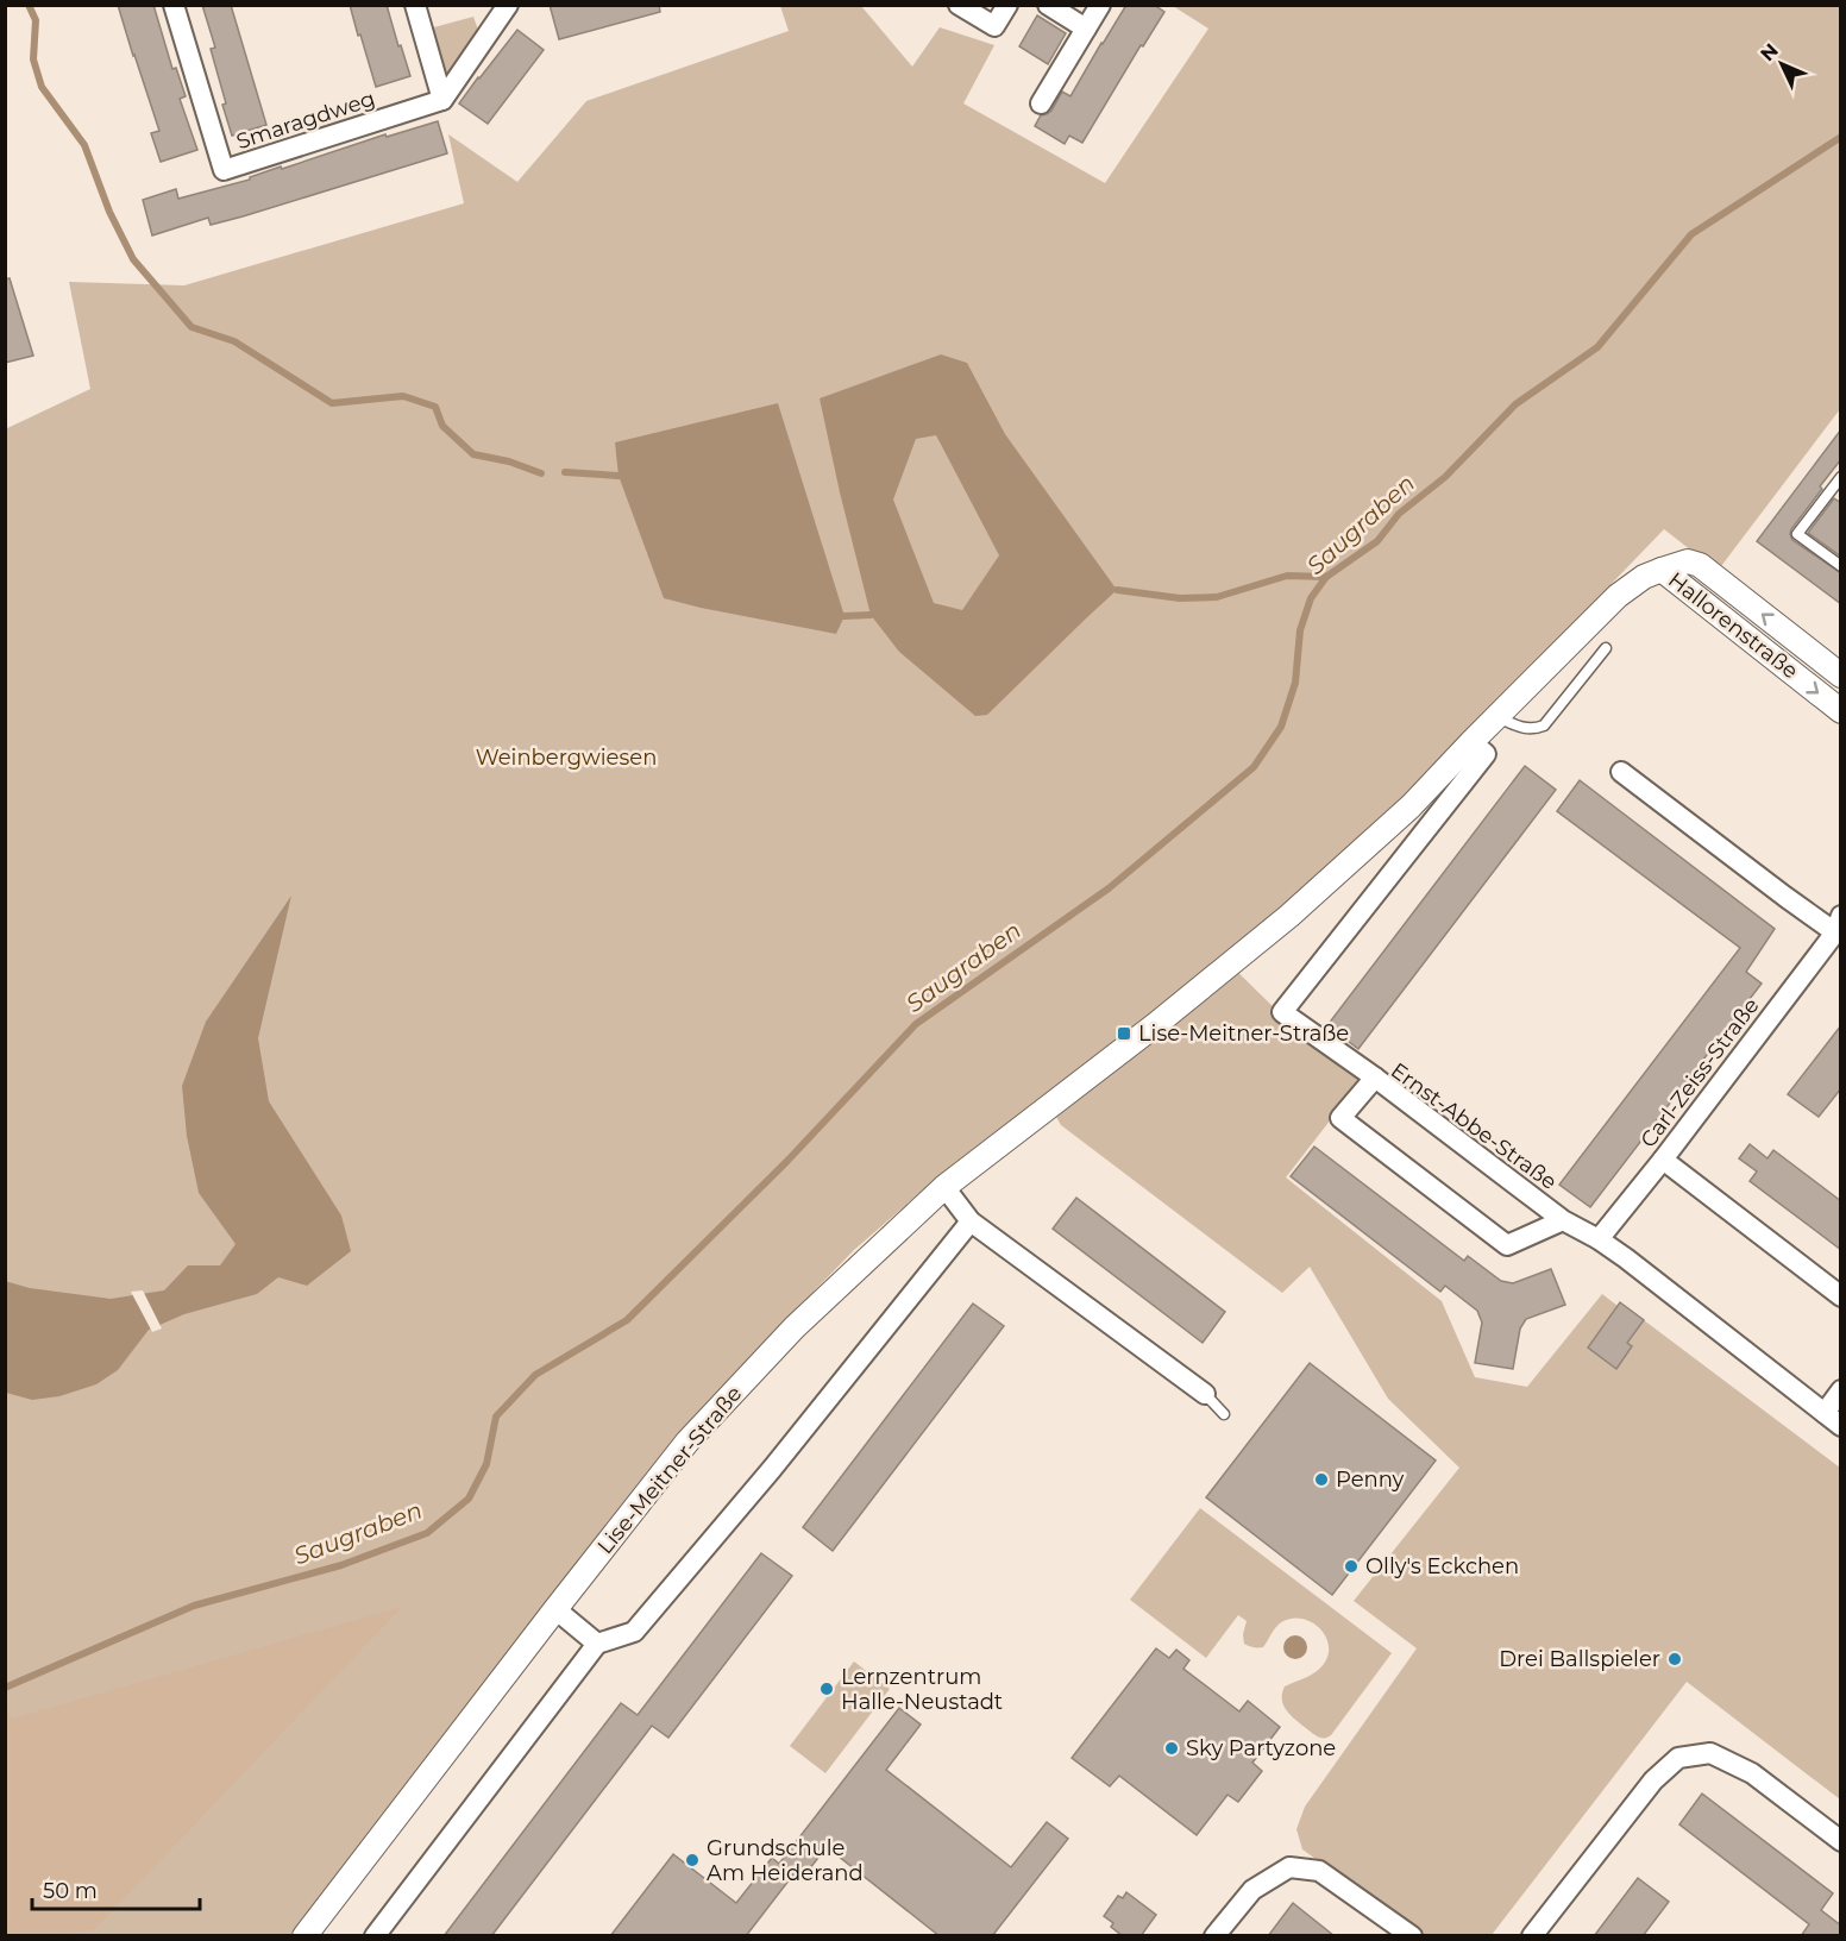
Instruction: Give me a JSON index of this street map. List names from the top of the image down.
{
  "streets": {
    "street": [
      "Smaragdweg",
      "Hallorenstraße",
      "Carl-Zeiss-Straße",
      "Ernst-Abbe-Straße",
      "Lise-Meitner-Straße"
    ]
  },
  "crossings": [
    ["Hallorenstraße", "Lise-Meitner-Straße"],
    ["Carl-Zeiss-Straße", "Ernst-Abbe-Straße"]
  ],
  "water": ["Saugraben"],
  "parks": ["Weinbergwiesen"],
  "places": {
    "transit": ["Lise-Meitner-Straße"],
    "other": [
      "Penny",
      "Olly's Eckchen",
      "Drei Ballspieler",
      "Lernzentrum Halle-Neustadt",
      "Sky Partyzone",
      "Grundschule Am Heiderand"
    ]
  },
  "scale_bar": "50 m",
  "north": "top left"
}
